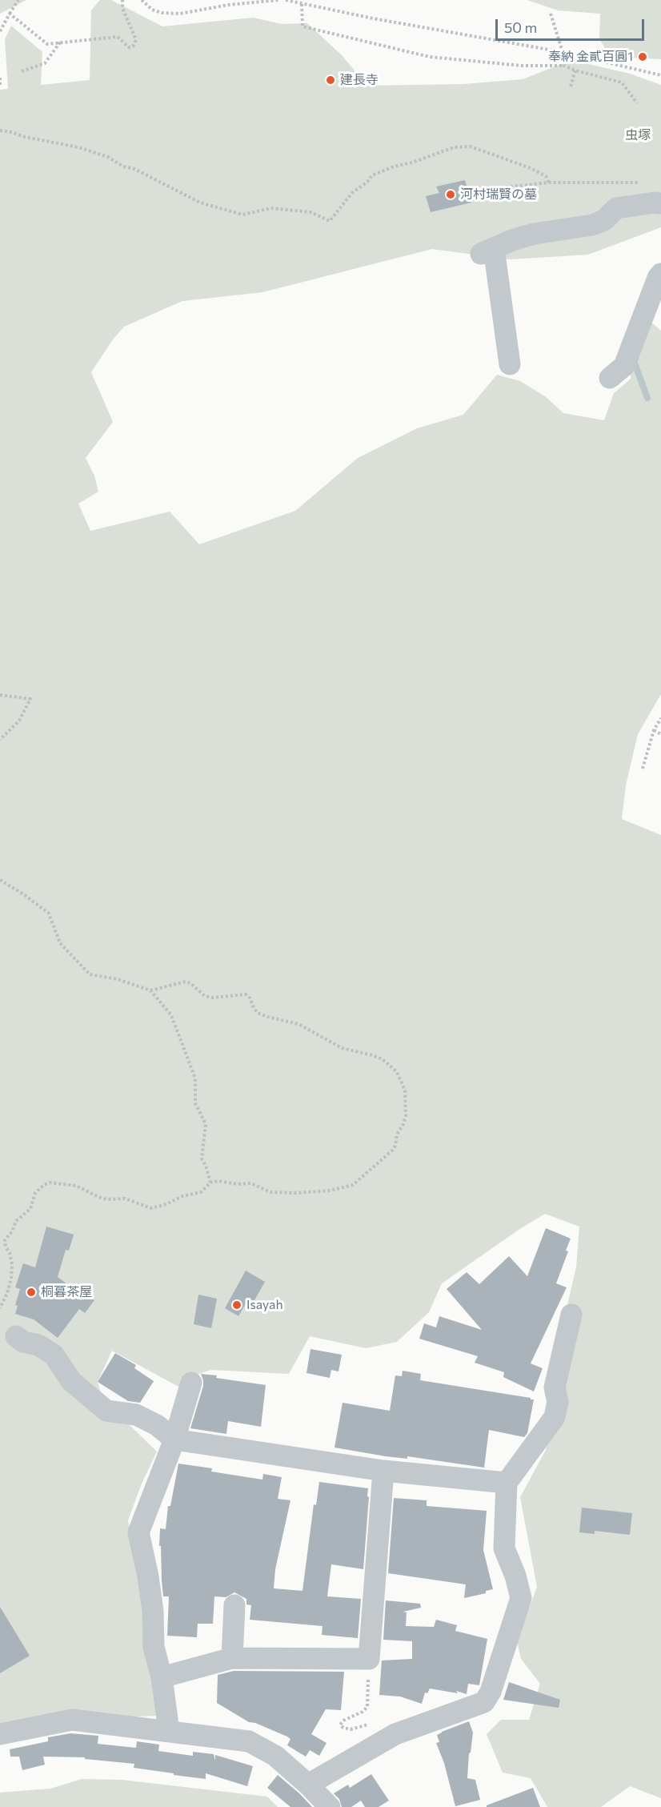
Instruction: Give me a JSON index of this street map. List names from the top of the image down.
{
  "parks": ["虫塚"],
  "places": [
    "奉納 金貳百圓1",
    "建長寺",
    "河村瑞賢の墓",
    "桐暮茶屋",
    "Isayah"
  ],
  "scale_bar": "50 m"
}
